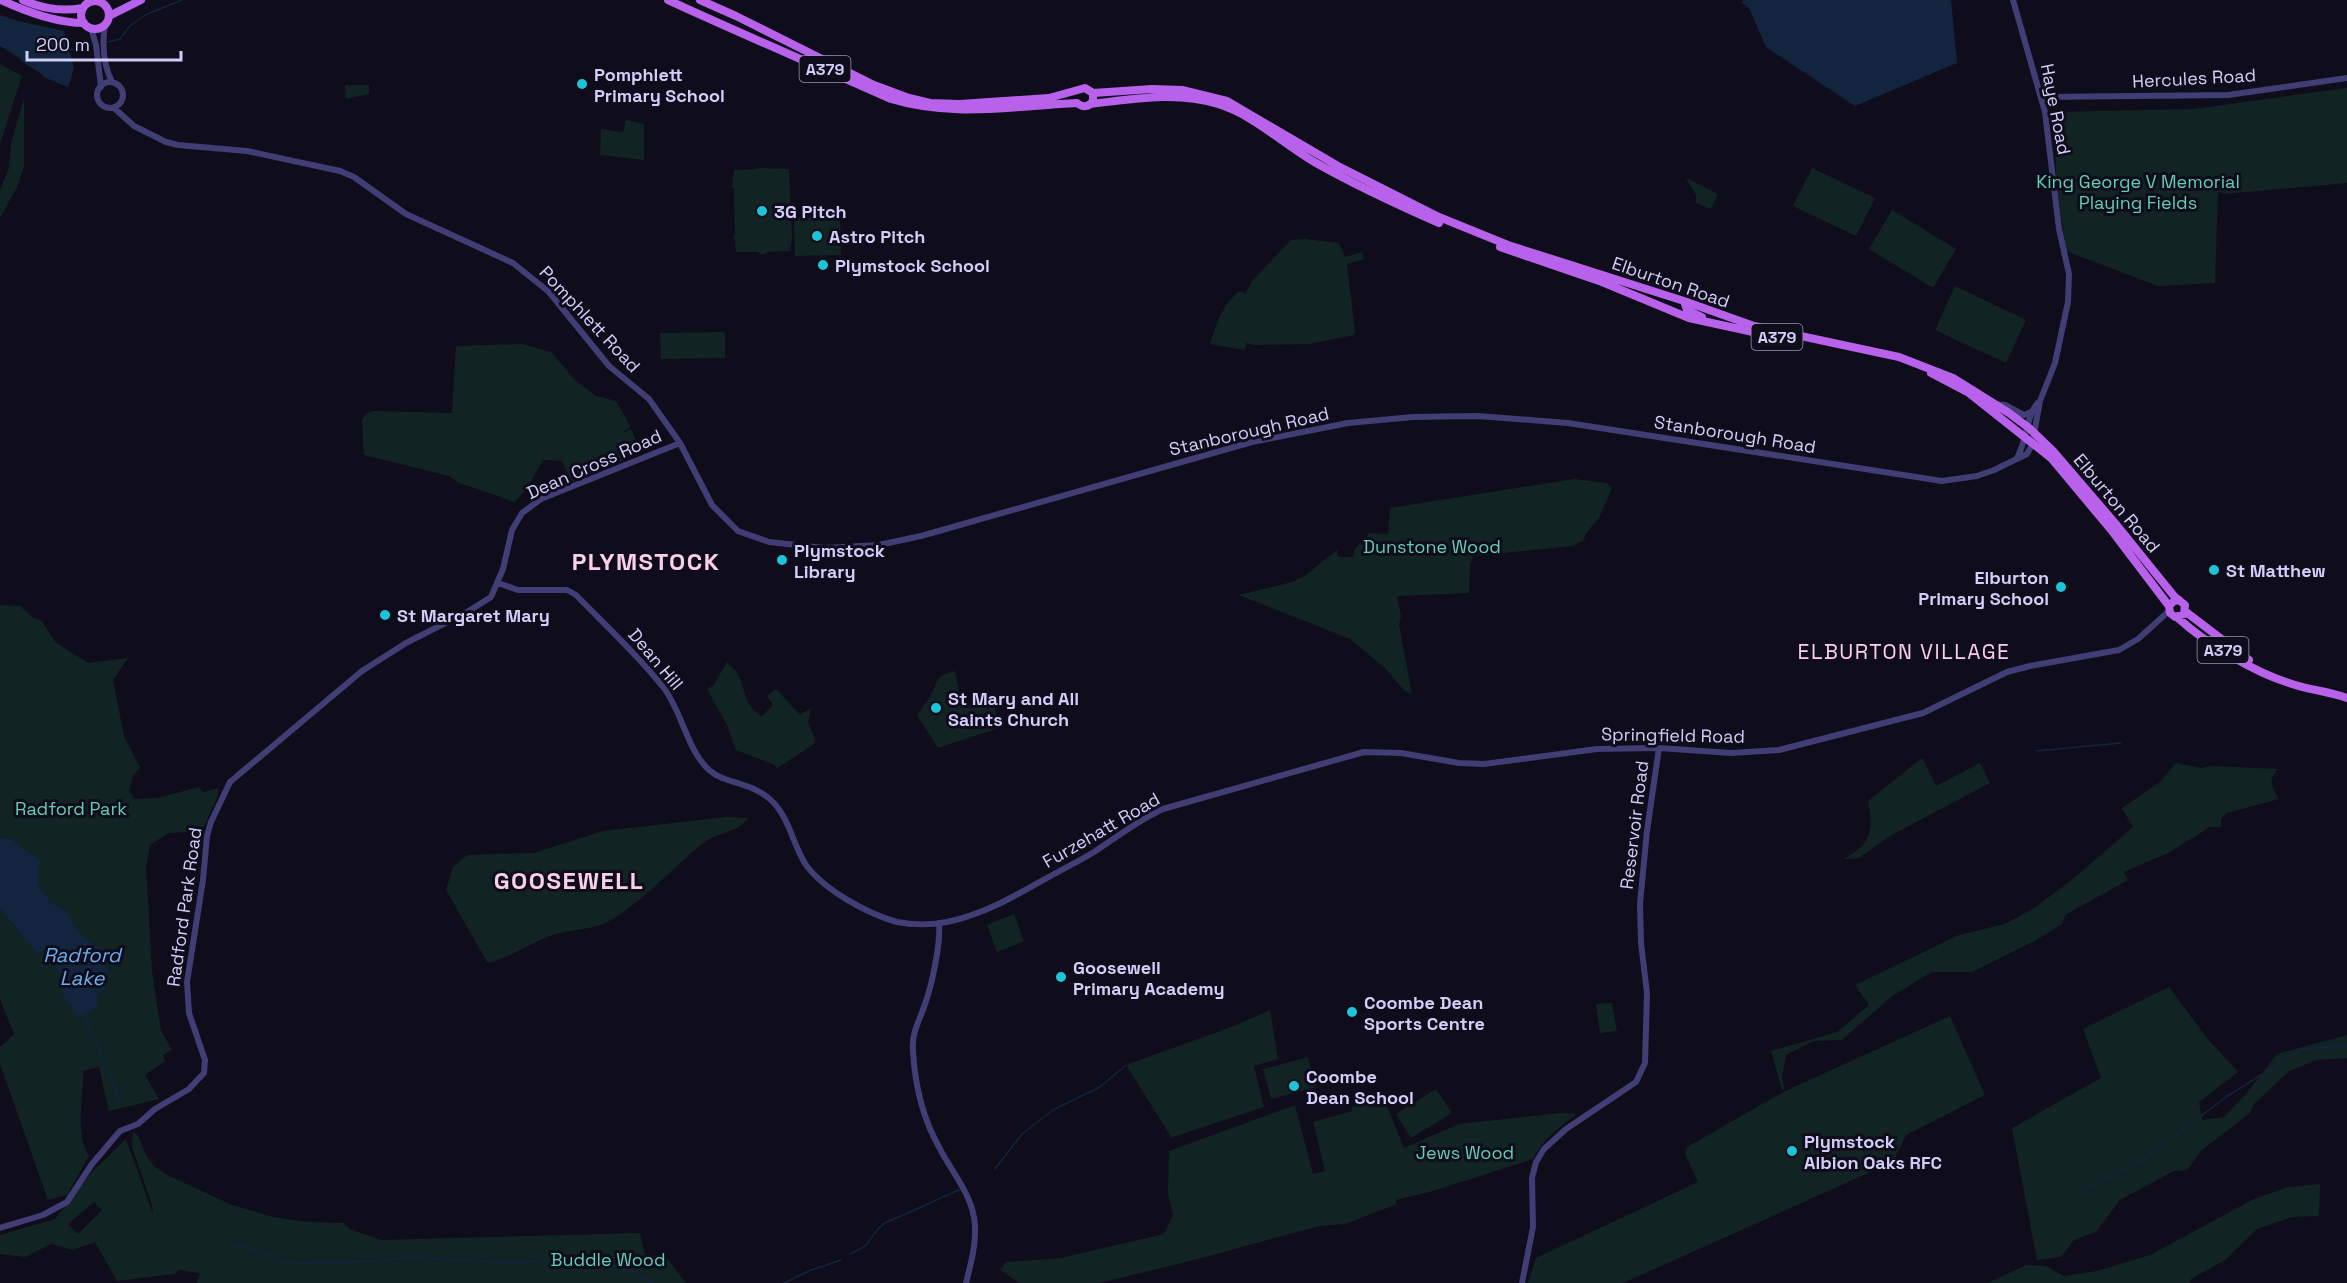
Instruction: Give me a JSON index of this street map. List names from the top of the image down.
{
  "streets": {
    "main road": ["A379", "Elburton Road"],
    "street": [
      "Hercules Road",
      "Haye Road",
      "Pomphlett Road",
      "Stanborough Road",
      "Dean Cross Road",
      "Dean Hill",
      "Springfield Road",
      "Reservoir Road",
      "Furzehatt Road",
      "Radford Park Road"
    ]
  },
  "crossings": [
    ["A379", "Elburton Road"],
    ["A379", "Springfield Road"],
    ["Hercules Road", "Haye Road"],
    ["Haye Road", "Elburton Road"],
    ["Elburton Road", "Stanborough Road"],
    ["Elburton Road", "Springfield Road"],
    ["Pomphlett Road", "Stanborough Road"],
    ["Pomphlett Road", "Dean Cross Road"],
    ["Dean Cross Road", "Dean Hill"],
    ["Dean Cross Road", "Radford Park Road"],
    ["Dean Hill", "Furzehatt Road"],
    ["Dean Hill", "Radford Park Road"],
    ["Springfield Road", "Reservoir Road"],
    ["Springfield Road", "Furzehatt Road"]
  ],
  "districts": ["PLYMSTOCK", "ELBURTON VILLAGE", "GOOSEWELL"],
  "water": ["Radford Lake"],
  "parks": [
    "King George V Memorial Playing Fields",
    "Dunstone Wood",
    "Radford Park",
    "Jews Wood",
    "Buddle Wood"
  ],
  "places": [
    "Pomphlett Primary School",
    "3G Pitch",
    "Astro Pitch",
    "Plymstock School",
    "Plymstock Library",
    "St Matthew",
    "Elburton Primary School",
    "St Margaret Mary",
    "St Mary and All Saints Church",
    "Goosewell Primary Academy",
    "Coombe Dean Sports Centre",
    "Coombe Dean School",
    "Plymstock Albion Oaks RFC"
  ],
  "scale_bar": "200 m"
}
